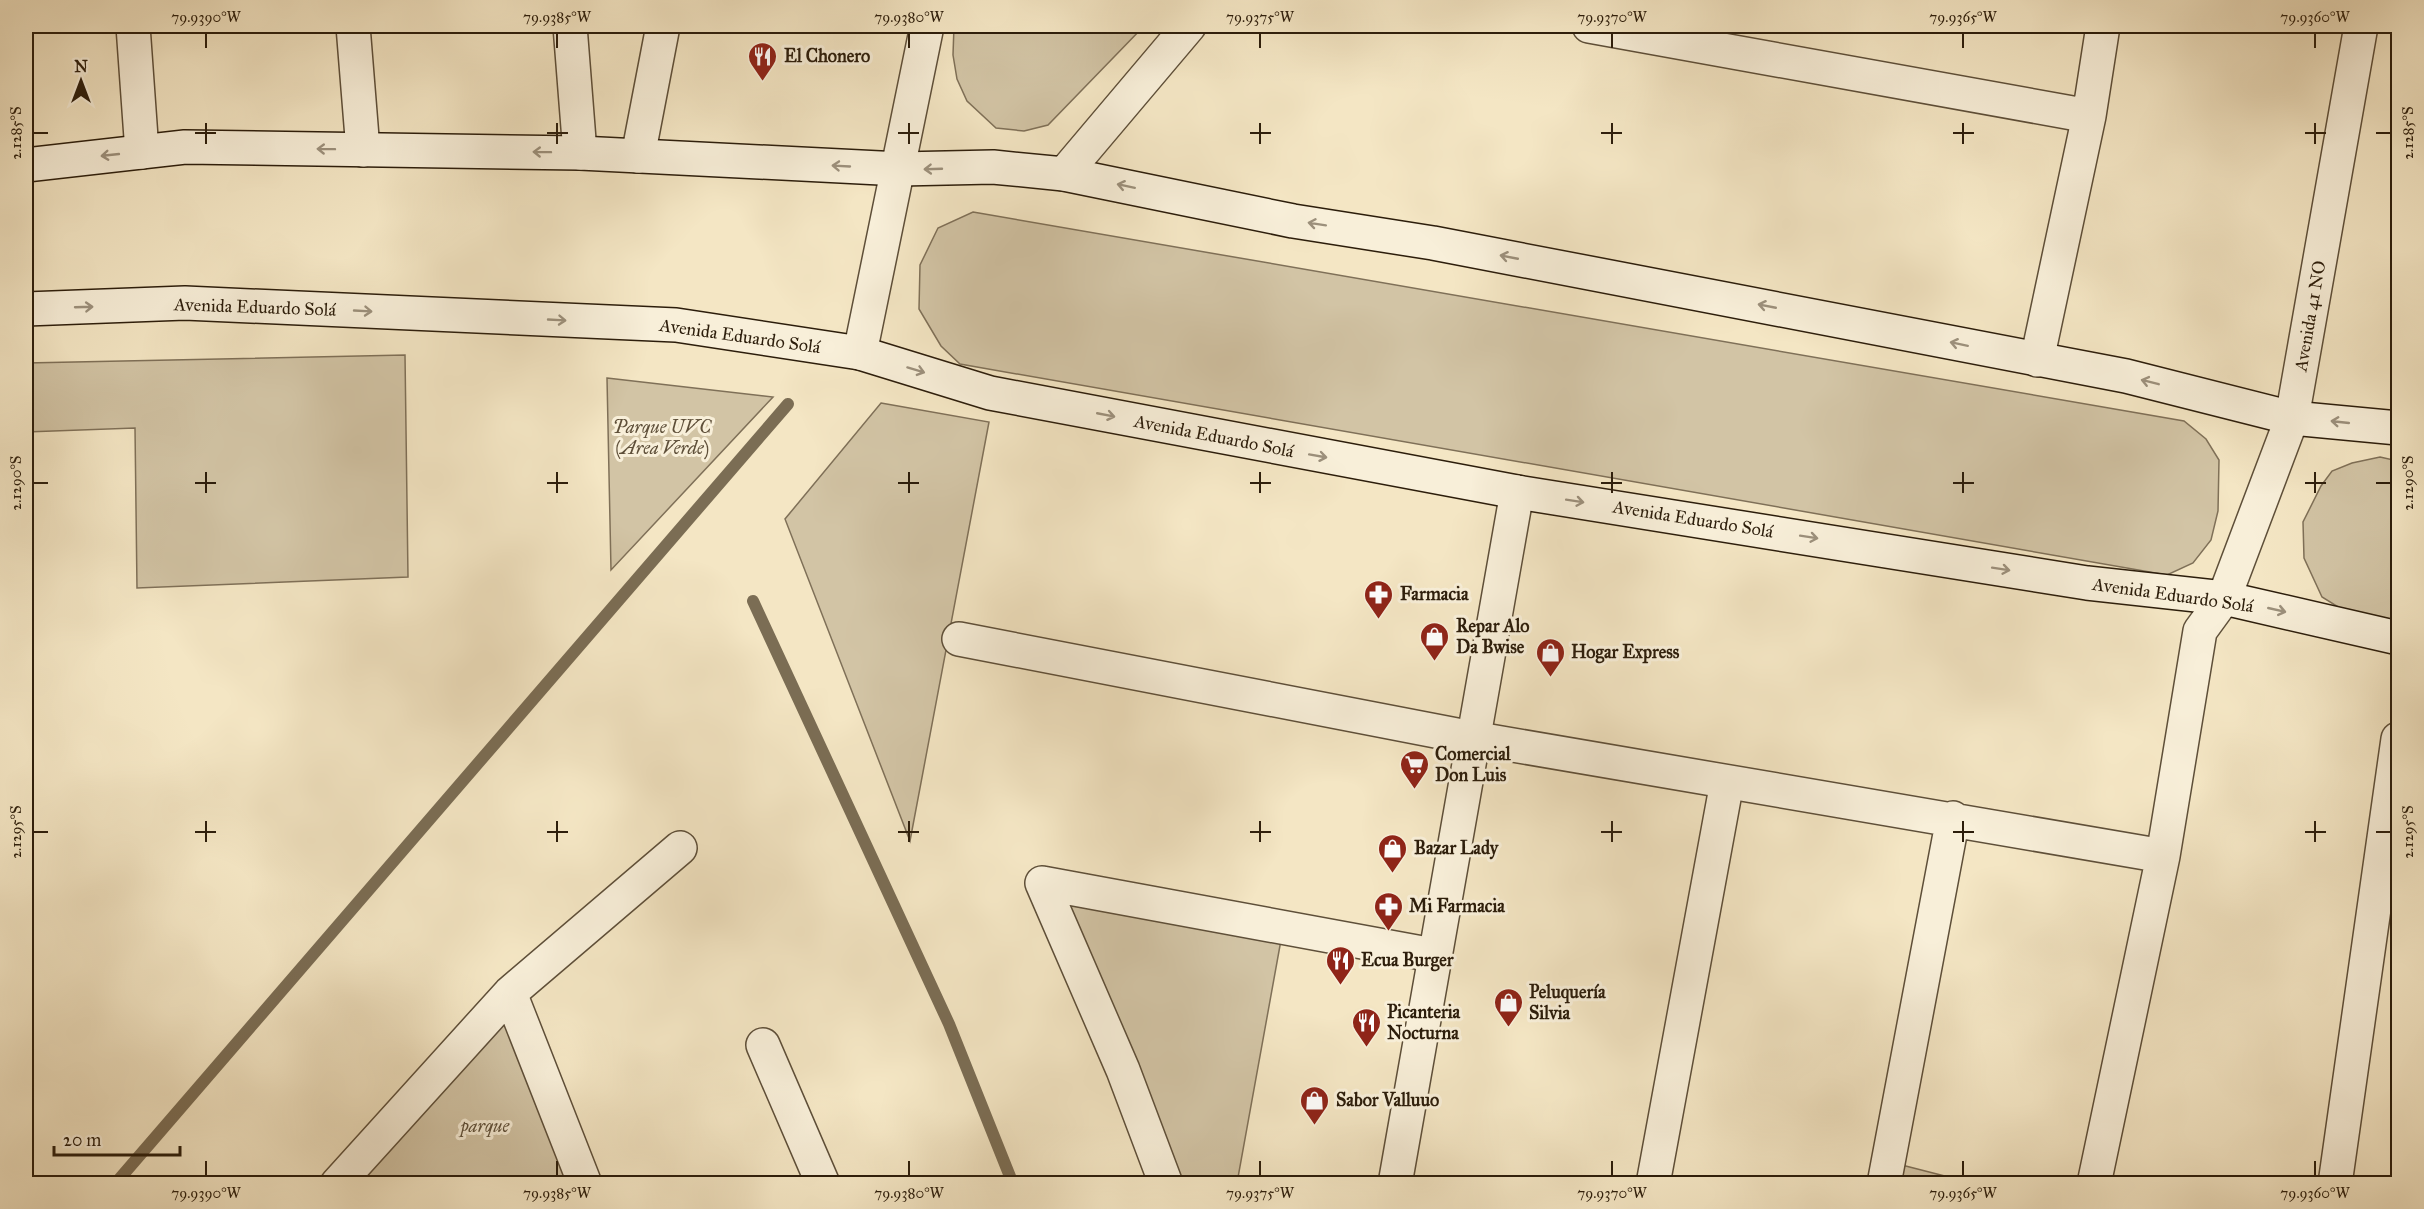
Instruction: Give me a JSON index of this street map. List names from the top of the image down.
{
  "streets": {
    "street": ["Avenida Eduardo Solá", "Avenida 41 NO"]
  },
  "crossings": [
    ["Avenida Eduardo Solá", "Avenida 41 NO"]
  ],
  "parks": ["Parque UVC (Area Verde)", "parque"],
  "places": {
    "restaurant": ["El Chonero", "Ecua Burger", "Picanteria Nocturna"],
    "pharmacy": ["Farmacia", "Mi Farmacia"],
    "shop": [
      "Repar Alo Da Bwise",
      "Hogar Express",
      "Bazar Lady",
      "Peluquería Silvia",
      "Sabor Valluuo"
    ],
    "supermarket": ["Comercial Don Luis"]
  },
  "scale_bar": "20 m",
  "north": "top",
  "coordinates": [
    "79.9390°W",
    "79.9385°W",
    "79.9380°W",
    "79.9375°W",
    "79.9370°W",
    "79.9365°W",
    "79.9360°W",
    "2.1285°S",
    "2.1290°S",
    "2.1295°S"
  ]
}
